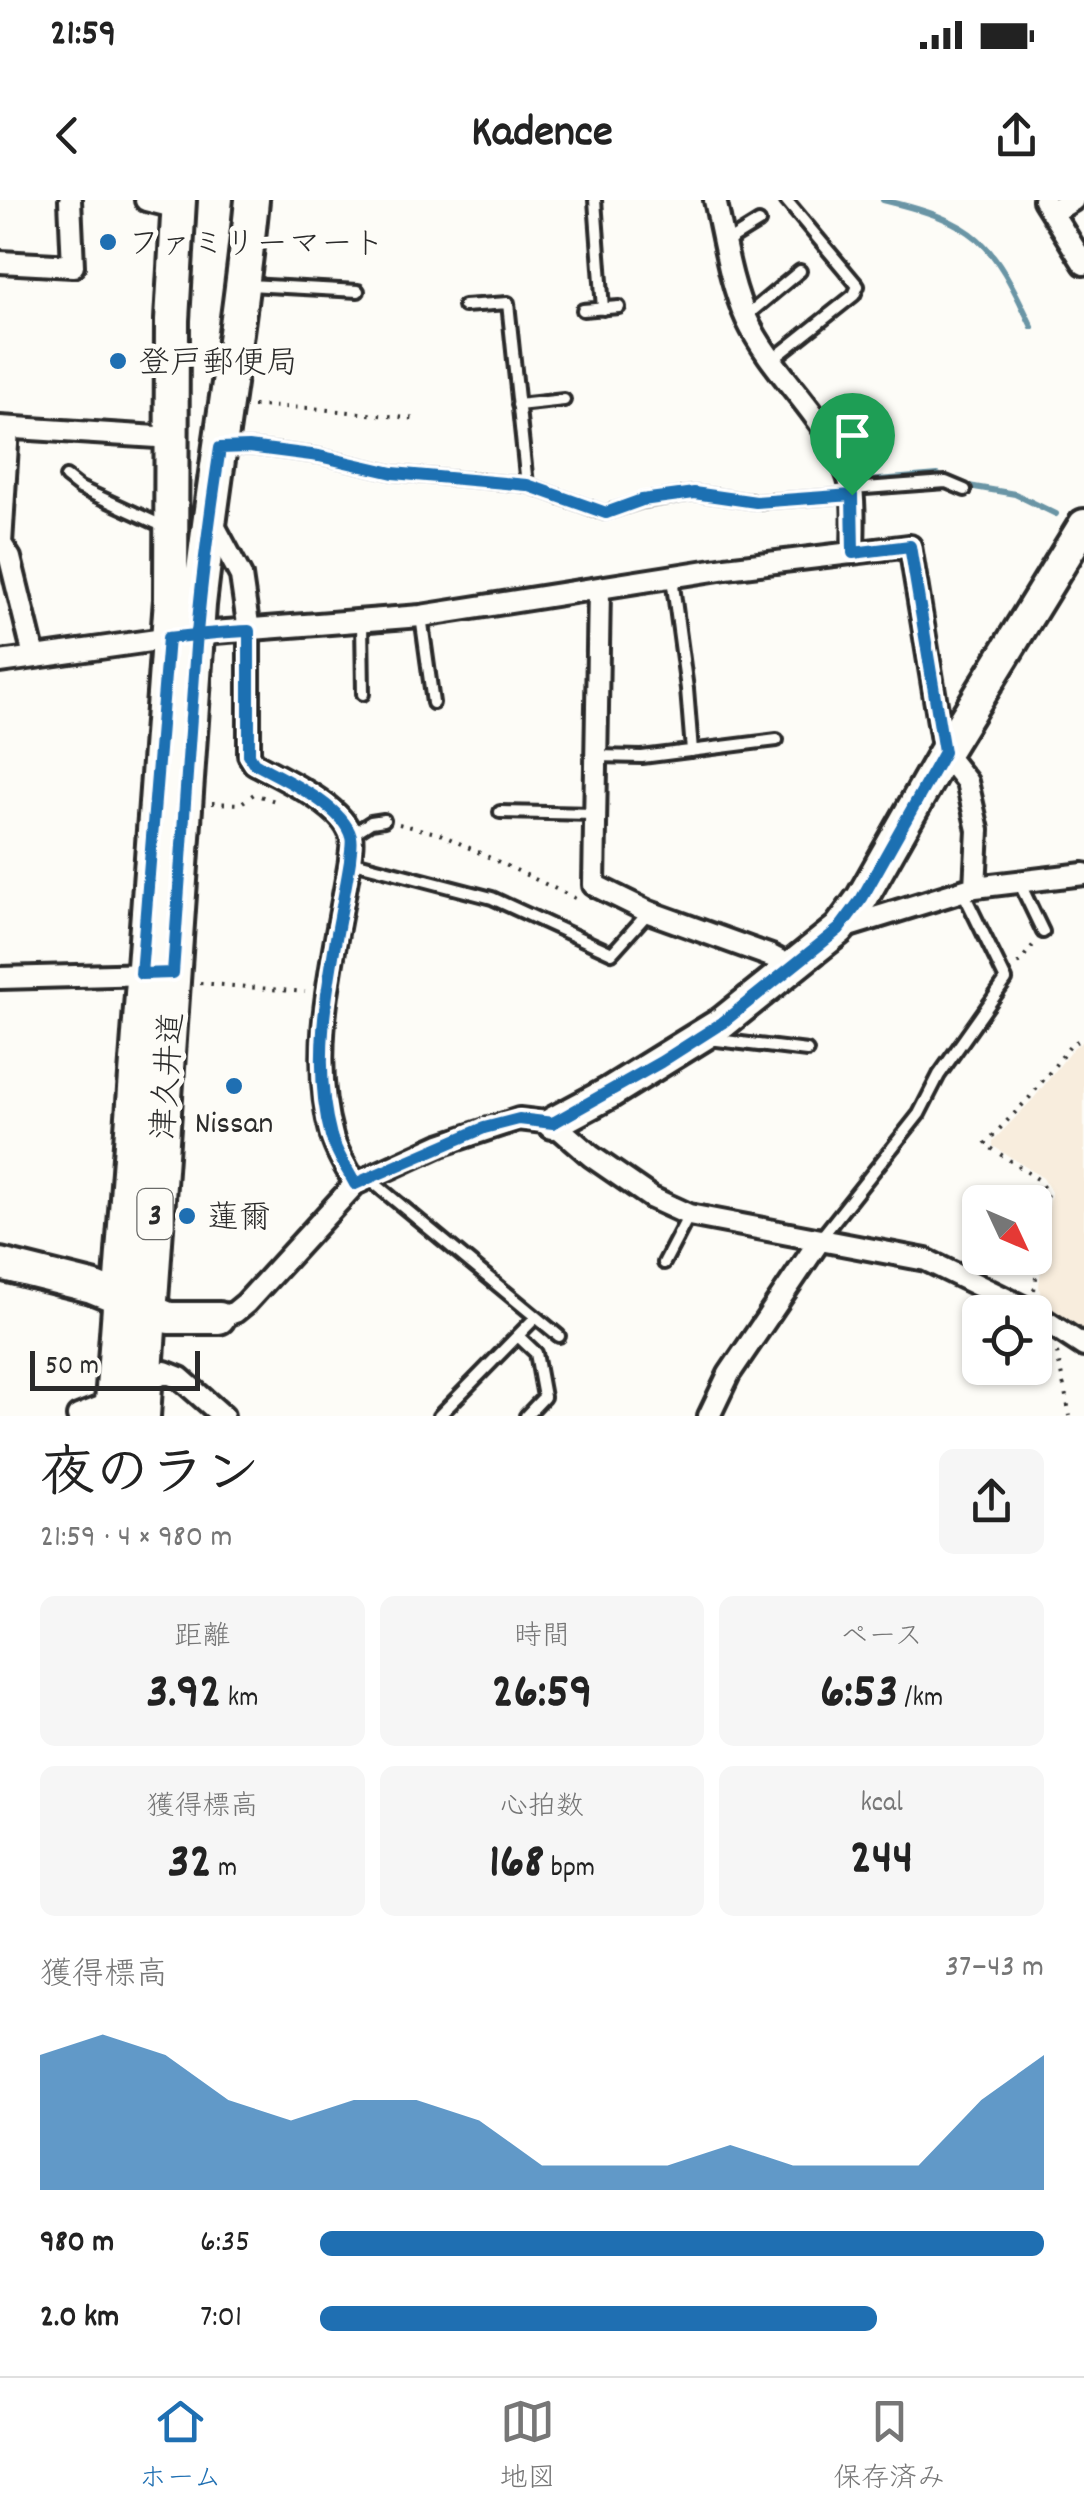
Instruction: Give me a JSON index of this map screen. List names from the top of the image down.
{
  "streets": {
    "main road": ["津久井道", "3"]
  },
  "places": [
    "ファミリーマート",
    "登戸郵便局",
    "Nissan",
    "蓮爾"
  ],
  "scale_bar": "50 m",
  "north": "bottom right",
  "page": {
    "status": "21:59",
    "header": "Kadence",
    "scale": "50 m",
    "heading": ["夜のラン", "21:59 · 4 × 980 m"],
    "stats": [
      ["距離", "3.92 km"],
      ["時間", "26:59"],
      ["ペース", "6:53 /km"],
      ["獲得標高", "32 m"],
      ["心拍数", "168 bpm"],
      ["kcal", "244"]
    ],
    "chart": ["獲得標高", "37–43 m"],
    "list": [
      {
        "name": "980 m",
        "note": "6:35"
      },
      {
        "name": "2.0 km",
        "note": "7:01"
      }
    ],
    "tabs": ["ホーム", "地図", "保存済み"]
  }
}
